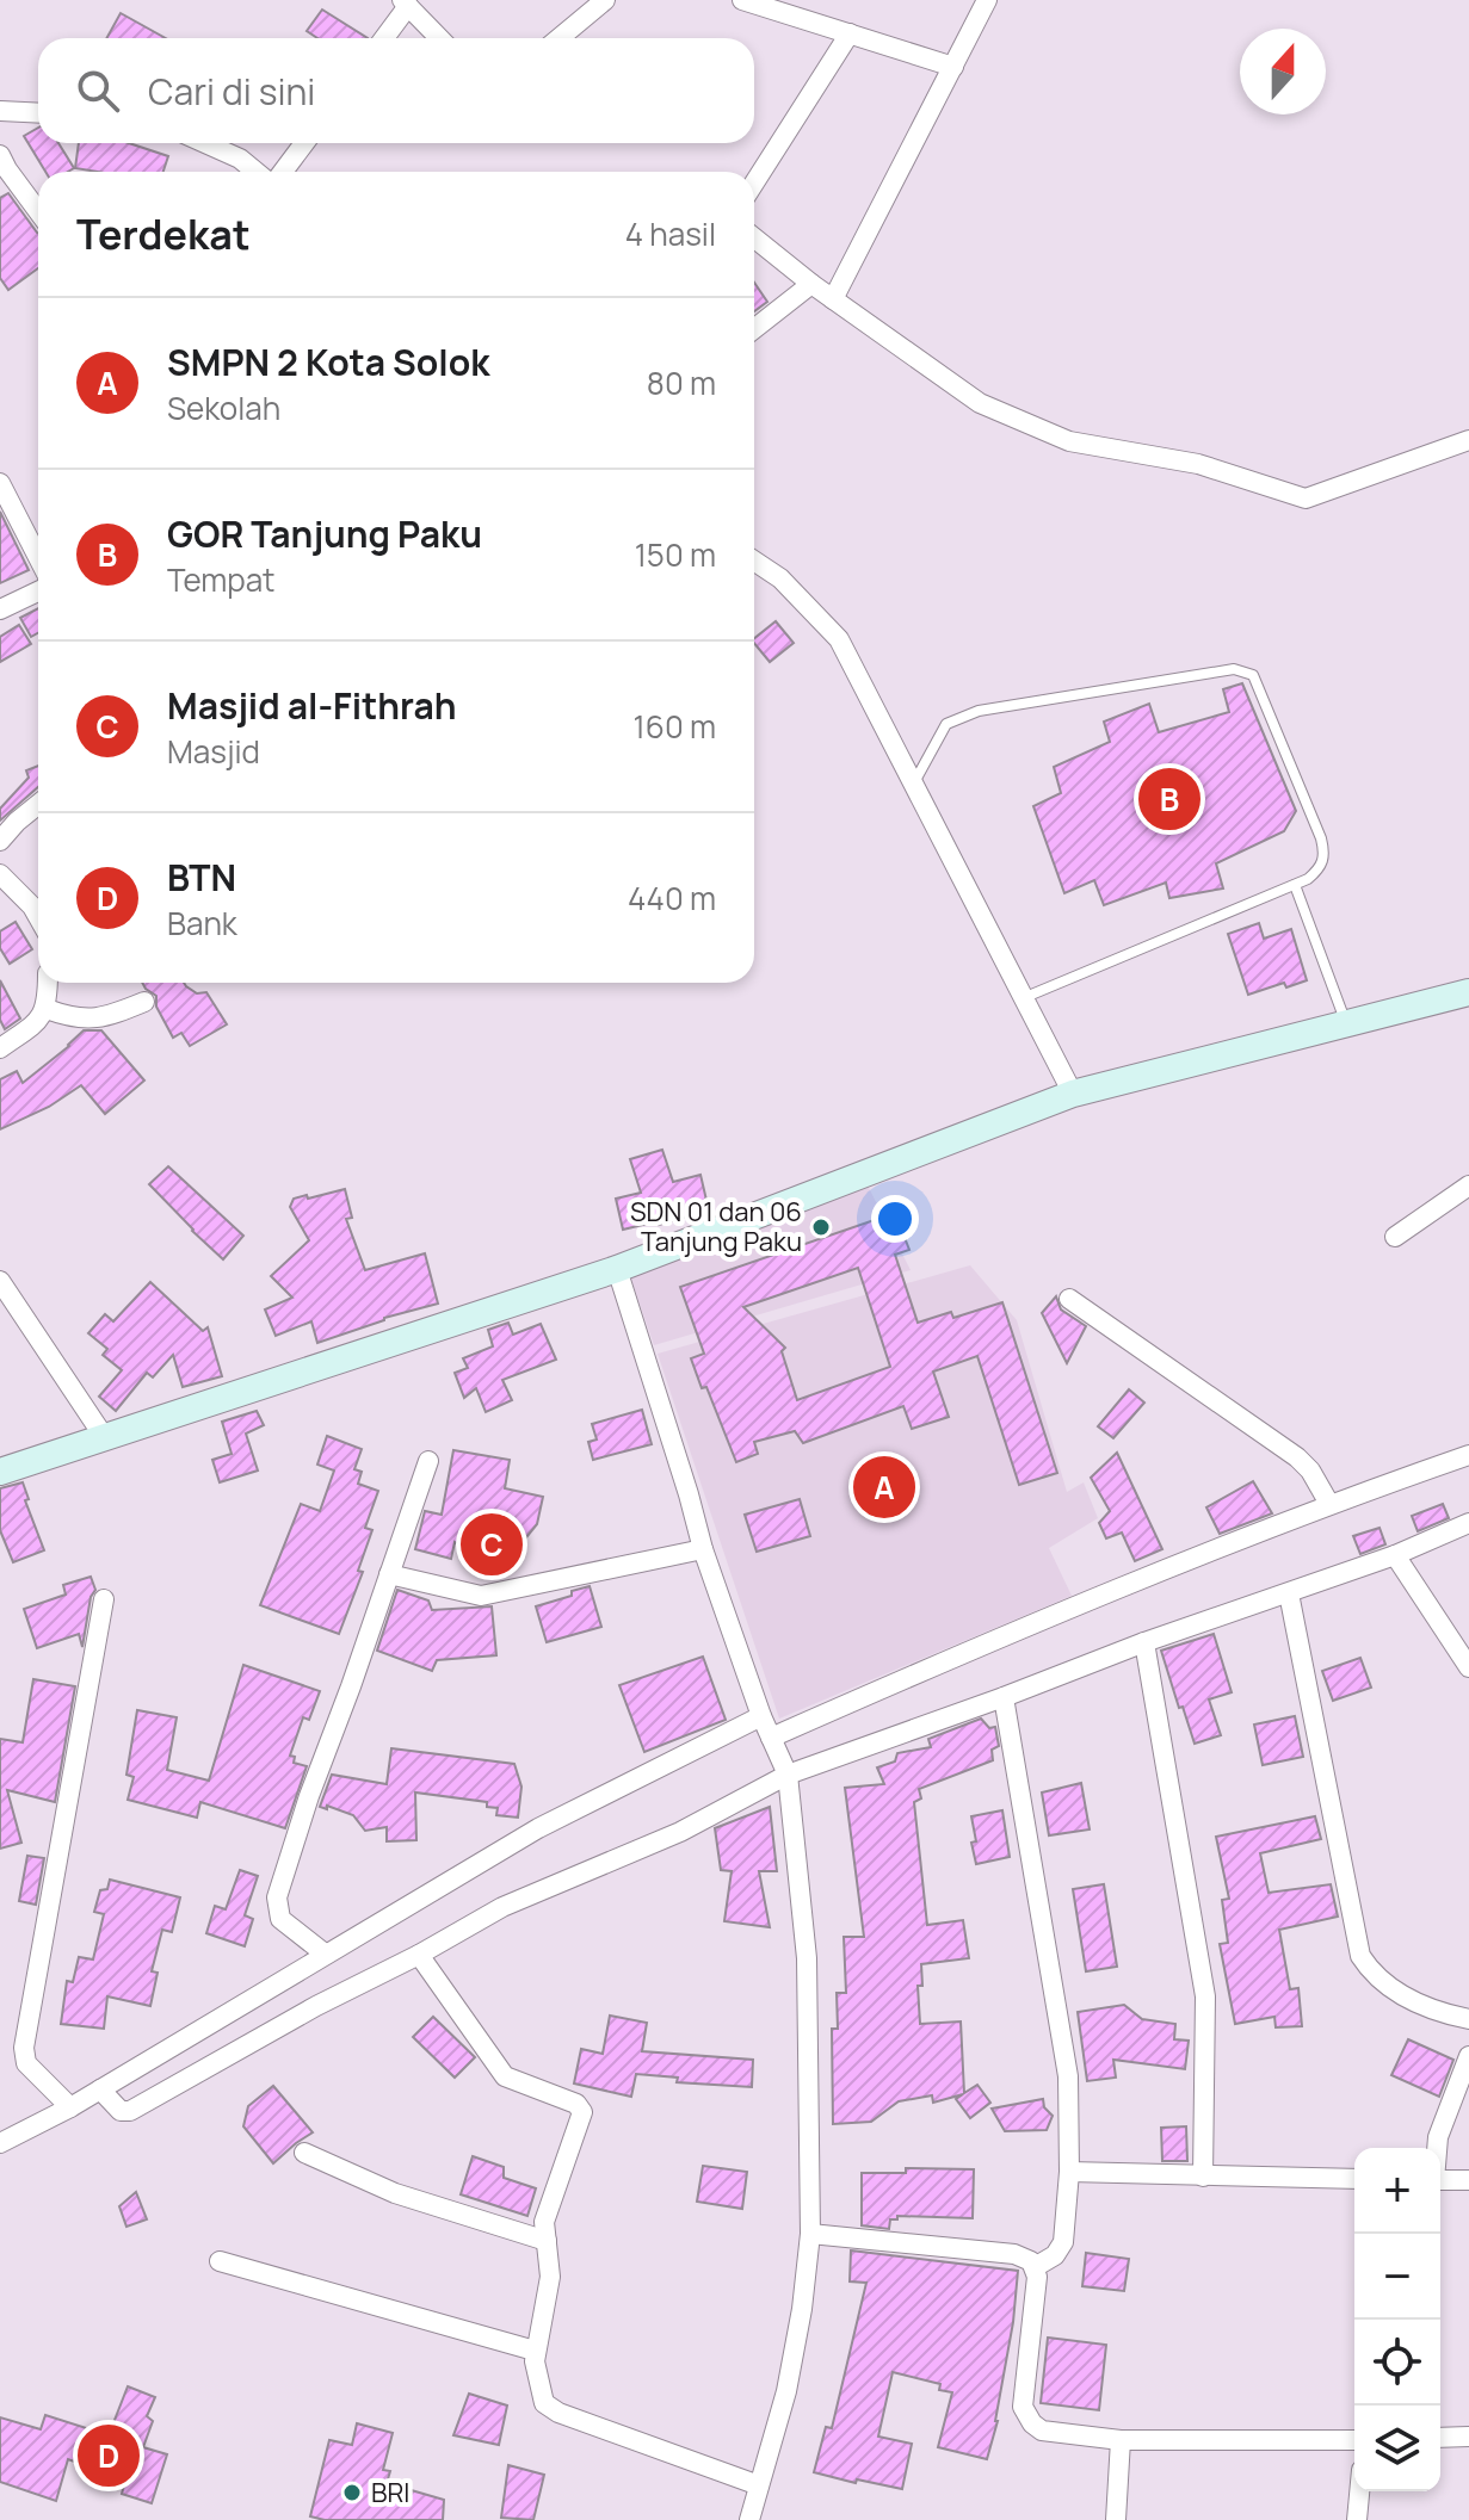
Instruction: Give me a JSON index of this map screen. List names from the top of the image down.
{
  "places": ["SDN 01 dan 06 Tanjung Paku", "BRI"],
  "north": "top",
  "page": {
    "search": "Cari di sini",
    "heading": ["Terdekat", "4 hasil"],
    "list": [
      {
        "mark": "A",
        "name": "SMPN 2 Kota Solok",
        "note": "Sekolah",
        "value": "80 m"
      },
      {
        "mark": "B",
        "name": "GOR Tanjung Paku",
        "note": "Tempat",
        "value": "150 m"
      },
      {
        "mark": "C",
        "name": "Masjid al-Fithrah",
        "note": "Masjid",
        "value": "160 m"
      },
      {
        "mark": "D",
        "name": "BTN",
        "note": "Bank",
        "value": "440 m"
      }
    ],
    "pins": [
      "B",
      "A",
      "C",
      "D"
    ],
    "map_buttons": ["+", "−"]
  }
}
